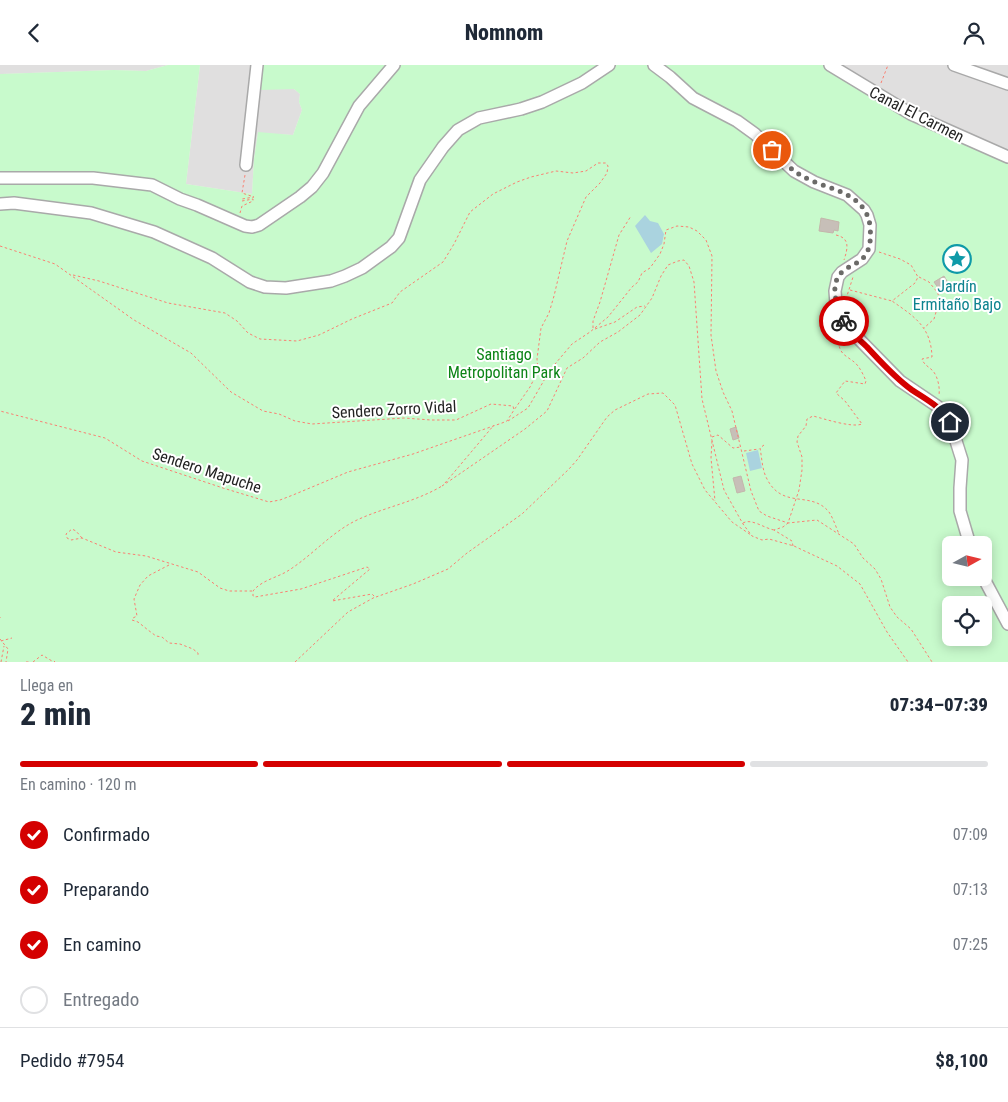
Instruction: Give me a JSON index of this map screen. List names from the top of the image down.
{
  "streets": {
    "street": ["Canal El Carmen"],
    "path": ["Sendero Zorro Vidal", "Sendero Mapuche"]
  },
  "parks": ["Santiago Metropolitan Park"],
  "places": {
    "place": ["Jardín Ermitaño Bajo"]
  },
  "north": "right",
  "page": {
    "header": "Nomnom",
    "heading": ["2 min", "Llega en", "07:34–07:39"],
    "panel": ["Pedido #7954", "$8,100"],
    "bar": "En camino · 120 m",
    "list": [
      ["Confirmado", "07:09"],
      ["Preparando", "07:13"],
      ["En camino", "07:25"],
      "Entregado"
    ]
  }
}
